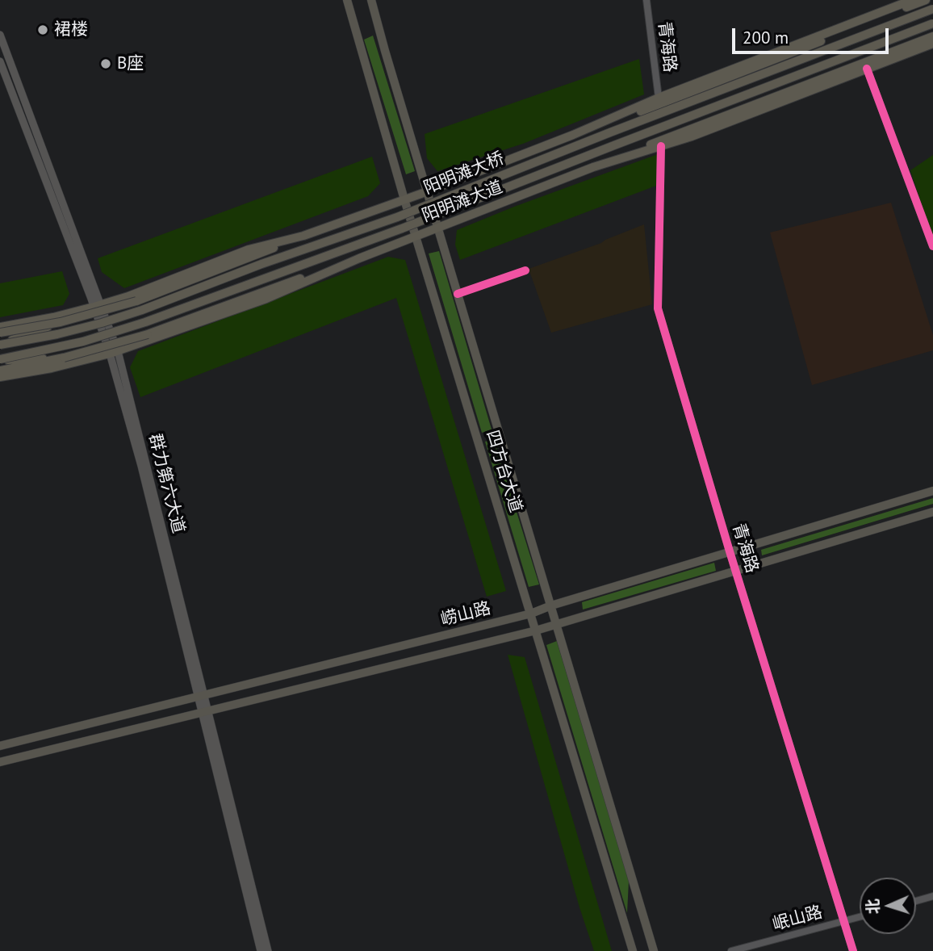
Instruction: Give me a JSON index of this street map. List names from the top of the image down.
{
  "streets": {
    "highway": ["阳明滩大桥", "阳明滩大道"],
    "main road": ["四方台大道", "群力第六大道", "崂山路"],
    "street": ["青海路", "岷山路"]
  },
  "crossings": [
    ["青海路", "阳明滩大道"],
    ["青海路", "崂山路"],
    ["青海路", "岷山路"],
    ["阳明滩大道", "四方台大道"],
    ["阳明滩大道", "群力第六大道"],
    ["四方台大道", "崂山路"],
    ["群力第六大道", "崂山路"]
  ],
  "places": ["裙楼", "B座"],
  "scale_bar": "200 m",
  "north": "left"
}
